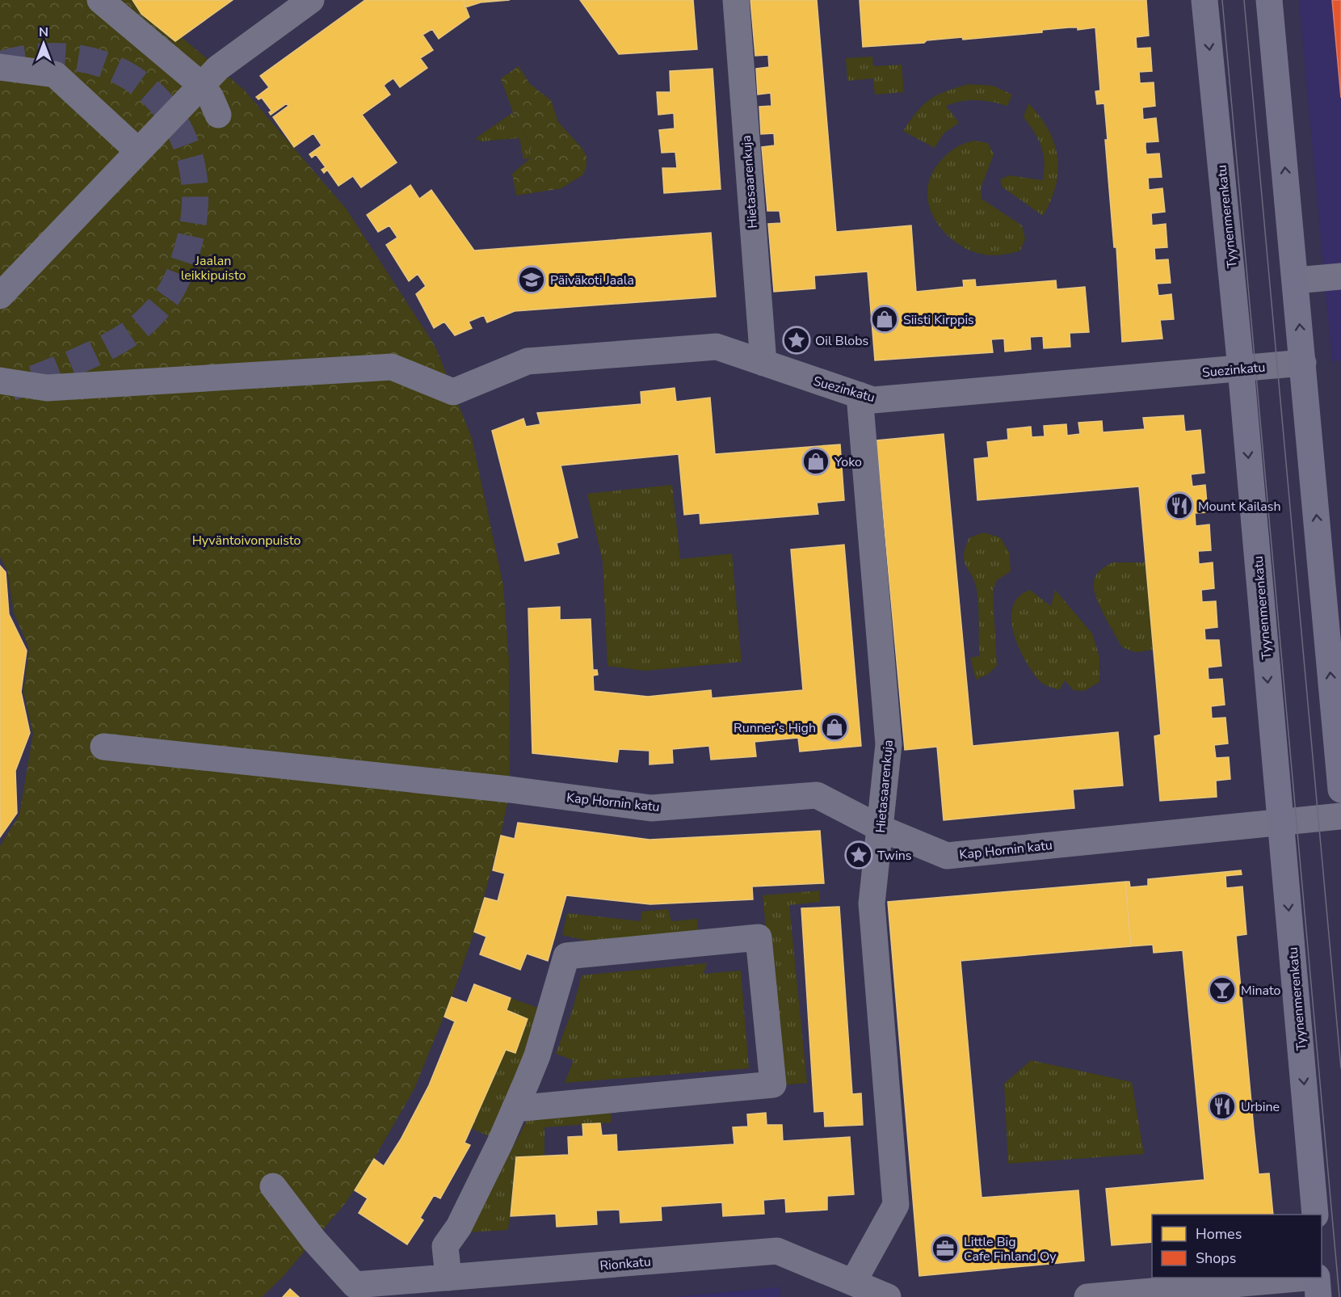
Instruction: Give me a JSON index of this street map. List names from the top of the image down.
{
  "streets": {
    "main road": ["Tyynenmerenkatu"],
    "street": [
      "Hietasaarenkuja",
      "Suezinkatu",
      "Kap Hornin katu",
      "Rionkatu"
    ]
  },
  "crossings": [
    ["Hietasaarenkuja", "Suezinkatu"],
    ["Hietasaarenkuja", "Kap Hornin katu"],
    ["Hietasaarenkuja", "Rionkatu"],
    ["Tyynenmerenkatu", "Suezinkatu"],
    ["Tyynenmerenkatu", "Kap Hornin katu"]
  ],
  "parks": ["Jaalan leikkipuisto", "Hyväntoivonpuisto"],
  "places": {
    "school or university": ["Päiväkoti Jaala"],
    "shop": ["Siisti Kirppis", "Yoko", "Runner’s High"],
    "place": ["Oil Blobs", "Twins"],
    "restaurant": ["Mount Kailash", "Urbine"],
    "bar": ["Minato"],
    "office": ["Little Big Cafe Finland Oy"]
  },
  "legend": ["Homes", "Shops"],
  "north": "top"
}
